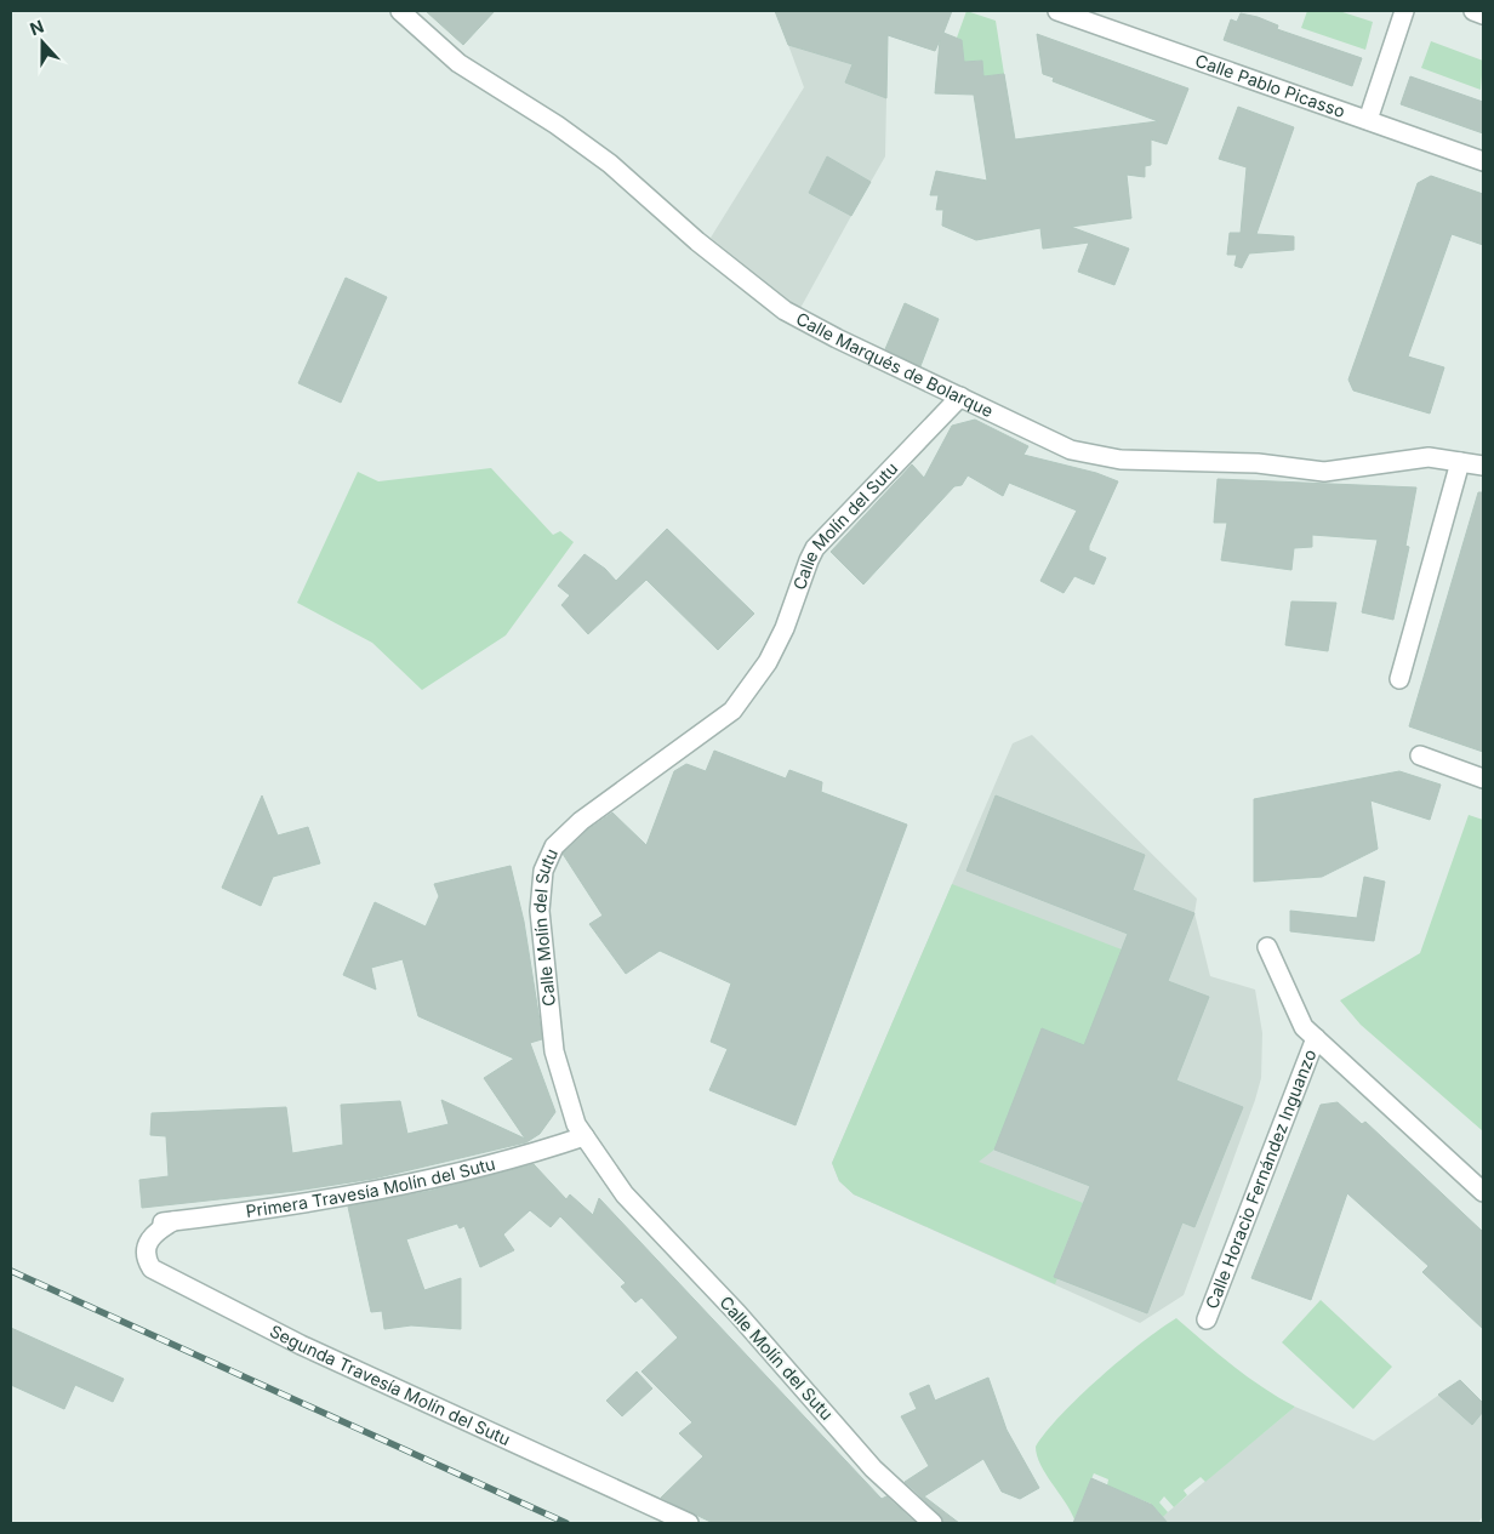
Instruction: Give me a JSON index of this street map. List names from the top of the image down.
{
  "streets": {
    "street": [
      "Calle Pablo Picasso",
      "Calle Marqués de Bolarque",
      "Calle Molín del Sutu",
      "Calle Horacio Fernández Inguanzo",
      "Primera Travesía Molín del Sutu",
      "Segunda Travesía Molín del Sutu"
    ]
  },
  "crossings": [
    ["Calle Marqués de Bolarque", "Calle Molín del Sutu"],
    ["Calle Molín del Sutu", "Primera Travesía Molín del Sutu"],
    ["Primera Travesía Molín del Sutu", "Segunda Travesía Molín del Sutu"]
  ],
  "north": "top"
}
